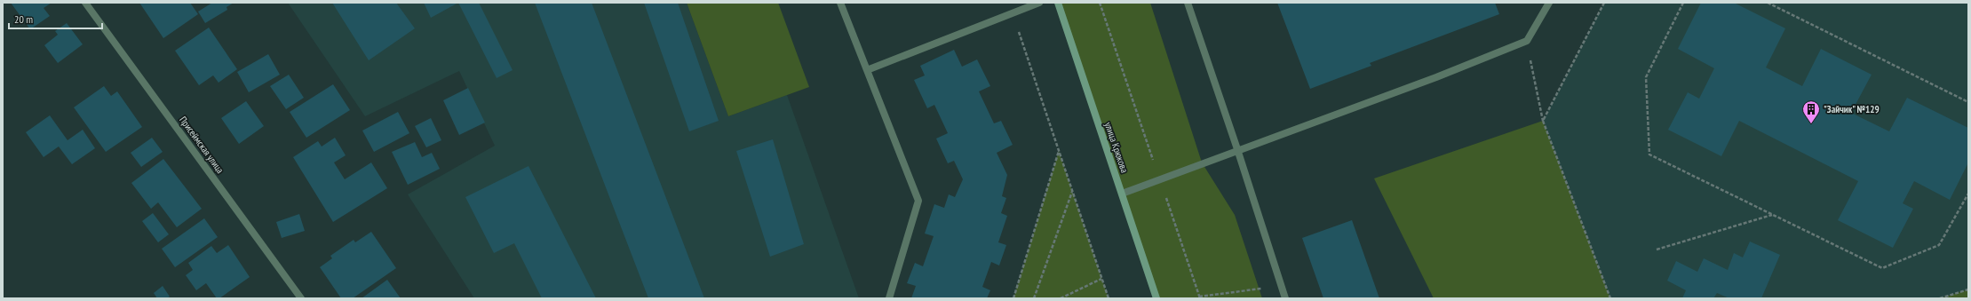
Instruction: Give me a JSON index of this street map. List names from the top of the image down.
{
  "streets": {
    "main road": ["улица Крюкова"],
    "street": ["Присеймская улица"]
  },
  "places": {
    "building": ["\"Зайчик\" №129"]
  },
  "scale_bar": "20 m"
}
